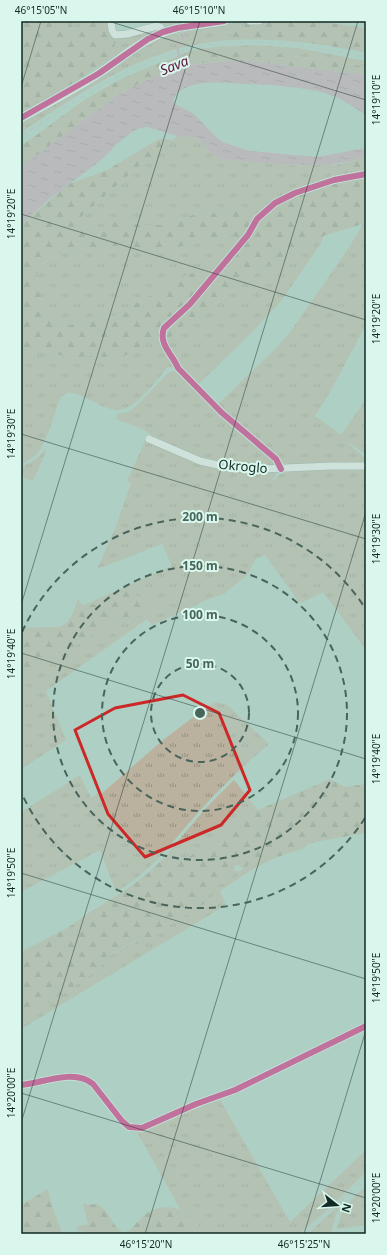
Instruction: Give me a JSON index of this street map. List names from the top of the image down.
{
  "streets": {
    "street": ["Okroglo"]
  },
  "water": ["Sava"],
  "north": "right",
  "coordinates": [
    "46°15'05\"N",
    "46°15'10\"N",
    "14°19'10\"E",
    "14°19'20\"E",
    "14°19'30\"E",
    "14°19'40\"E",
    "14°19'50\"E",
    "14°20'00\"E",
    "46°15'20\"N",
    "46°15'25\"N"
  ],
  "rings": [
    "200 m",
    "150 m",
    "100 m",
    "50 m"
  ]
}
